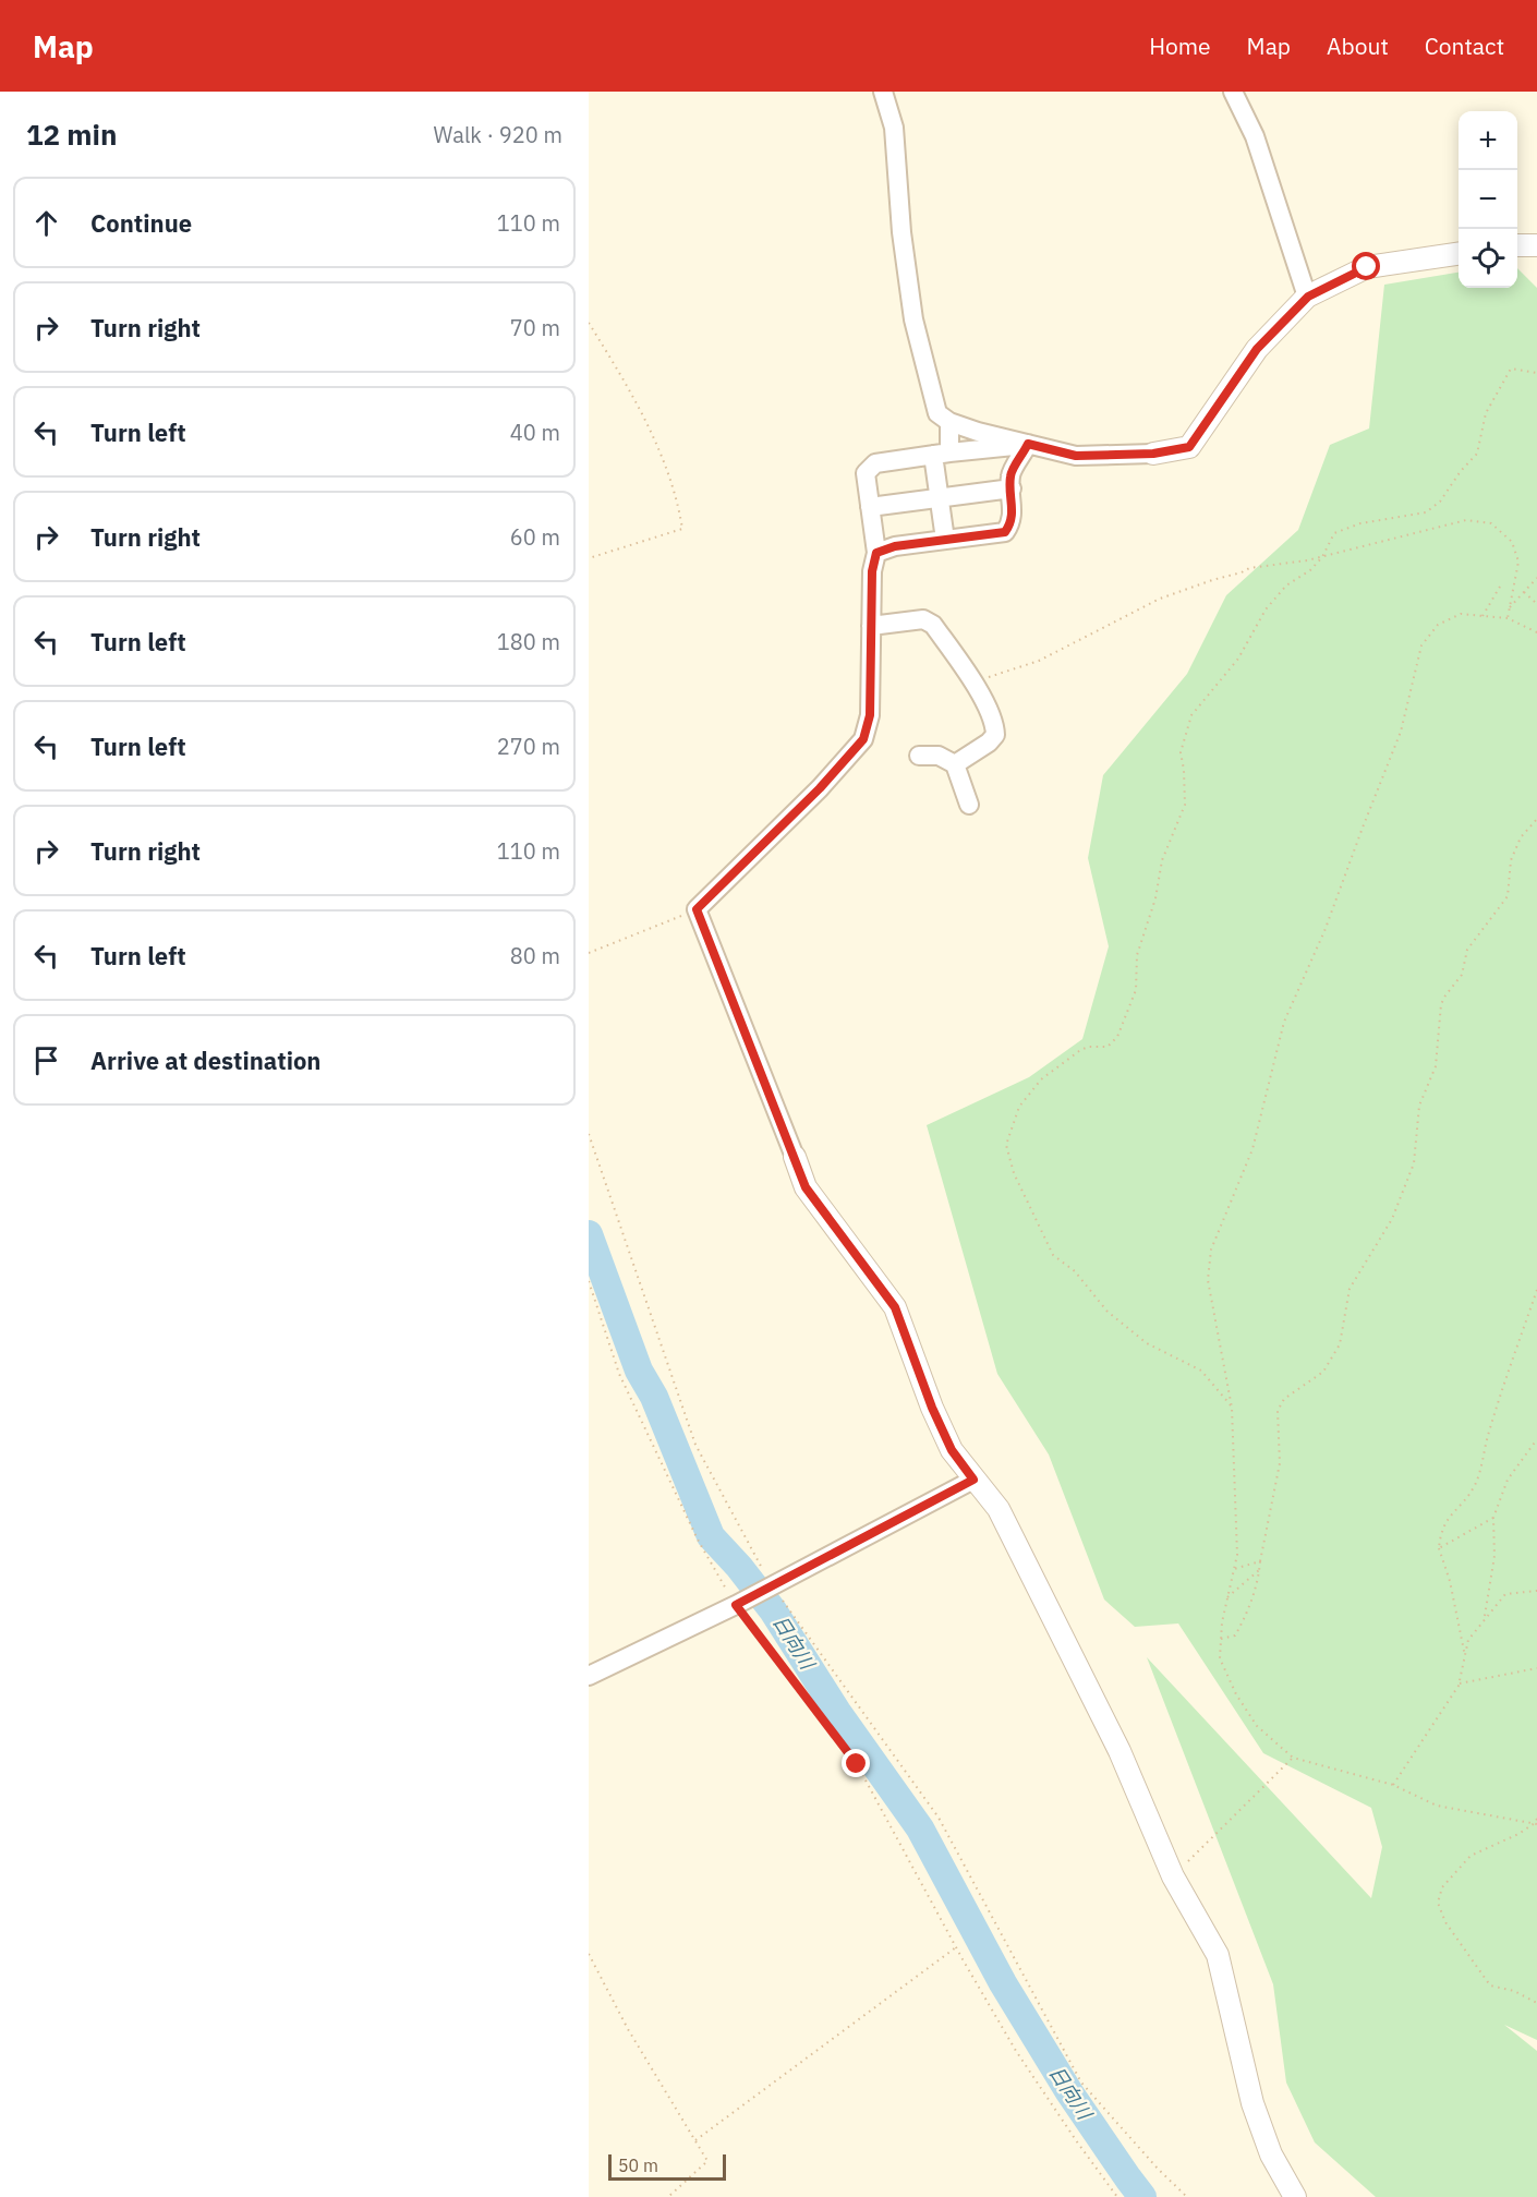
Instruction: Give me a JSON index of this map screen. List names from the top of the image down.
{
  "water": ["日向川"],
  "scale_bar": "50 m",
  "page": {
    "header": "Map",
    "nav": [
      "Home",
      "Map",
      "About",
      "Contact"
    ],
    "heading": ["12 min", "Walk · 920 m"],
    "map_buttons": ["+", "−"],
    "list": [
      ["Continue", "110 m"],
      ["Turn right", "70 m"],
      ["Turn left", "40 m"],
      ["Turn right", "60 m"],
      ["Turn left", "180 m"],
      ["Turn left", "270 m"],
      ["Turn right", "110 m"],
      ["Turn left", "80 m"],
      "Arrive at destination"
    ],
    "scale": "50 m"
  }
}
